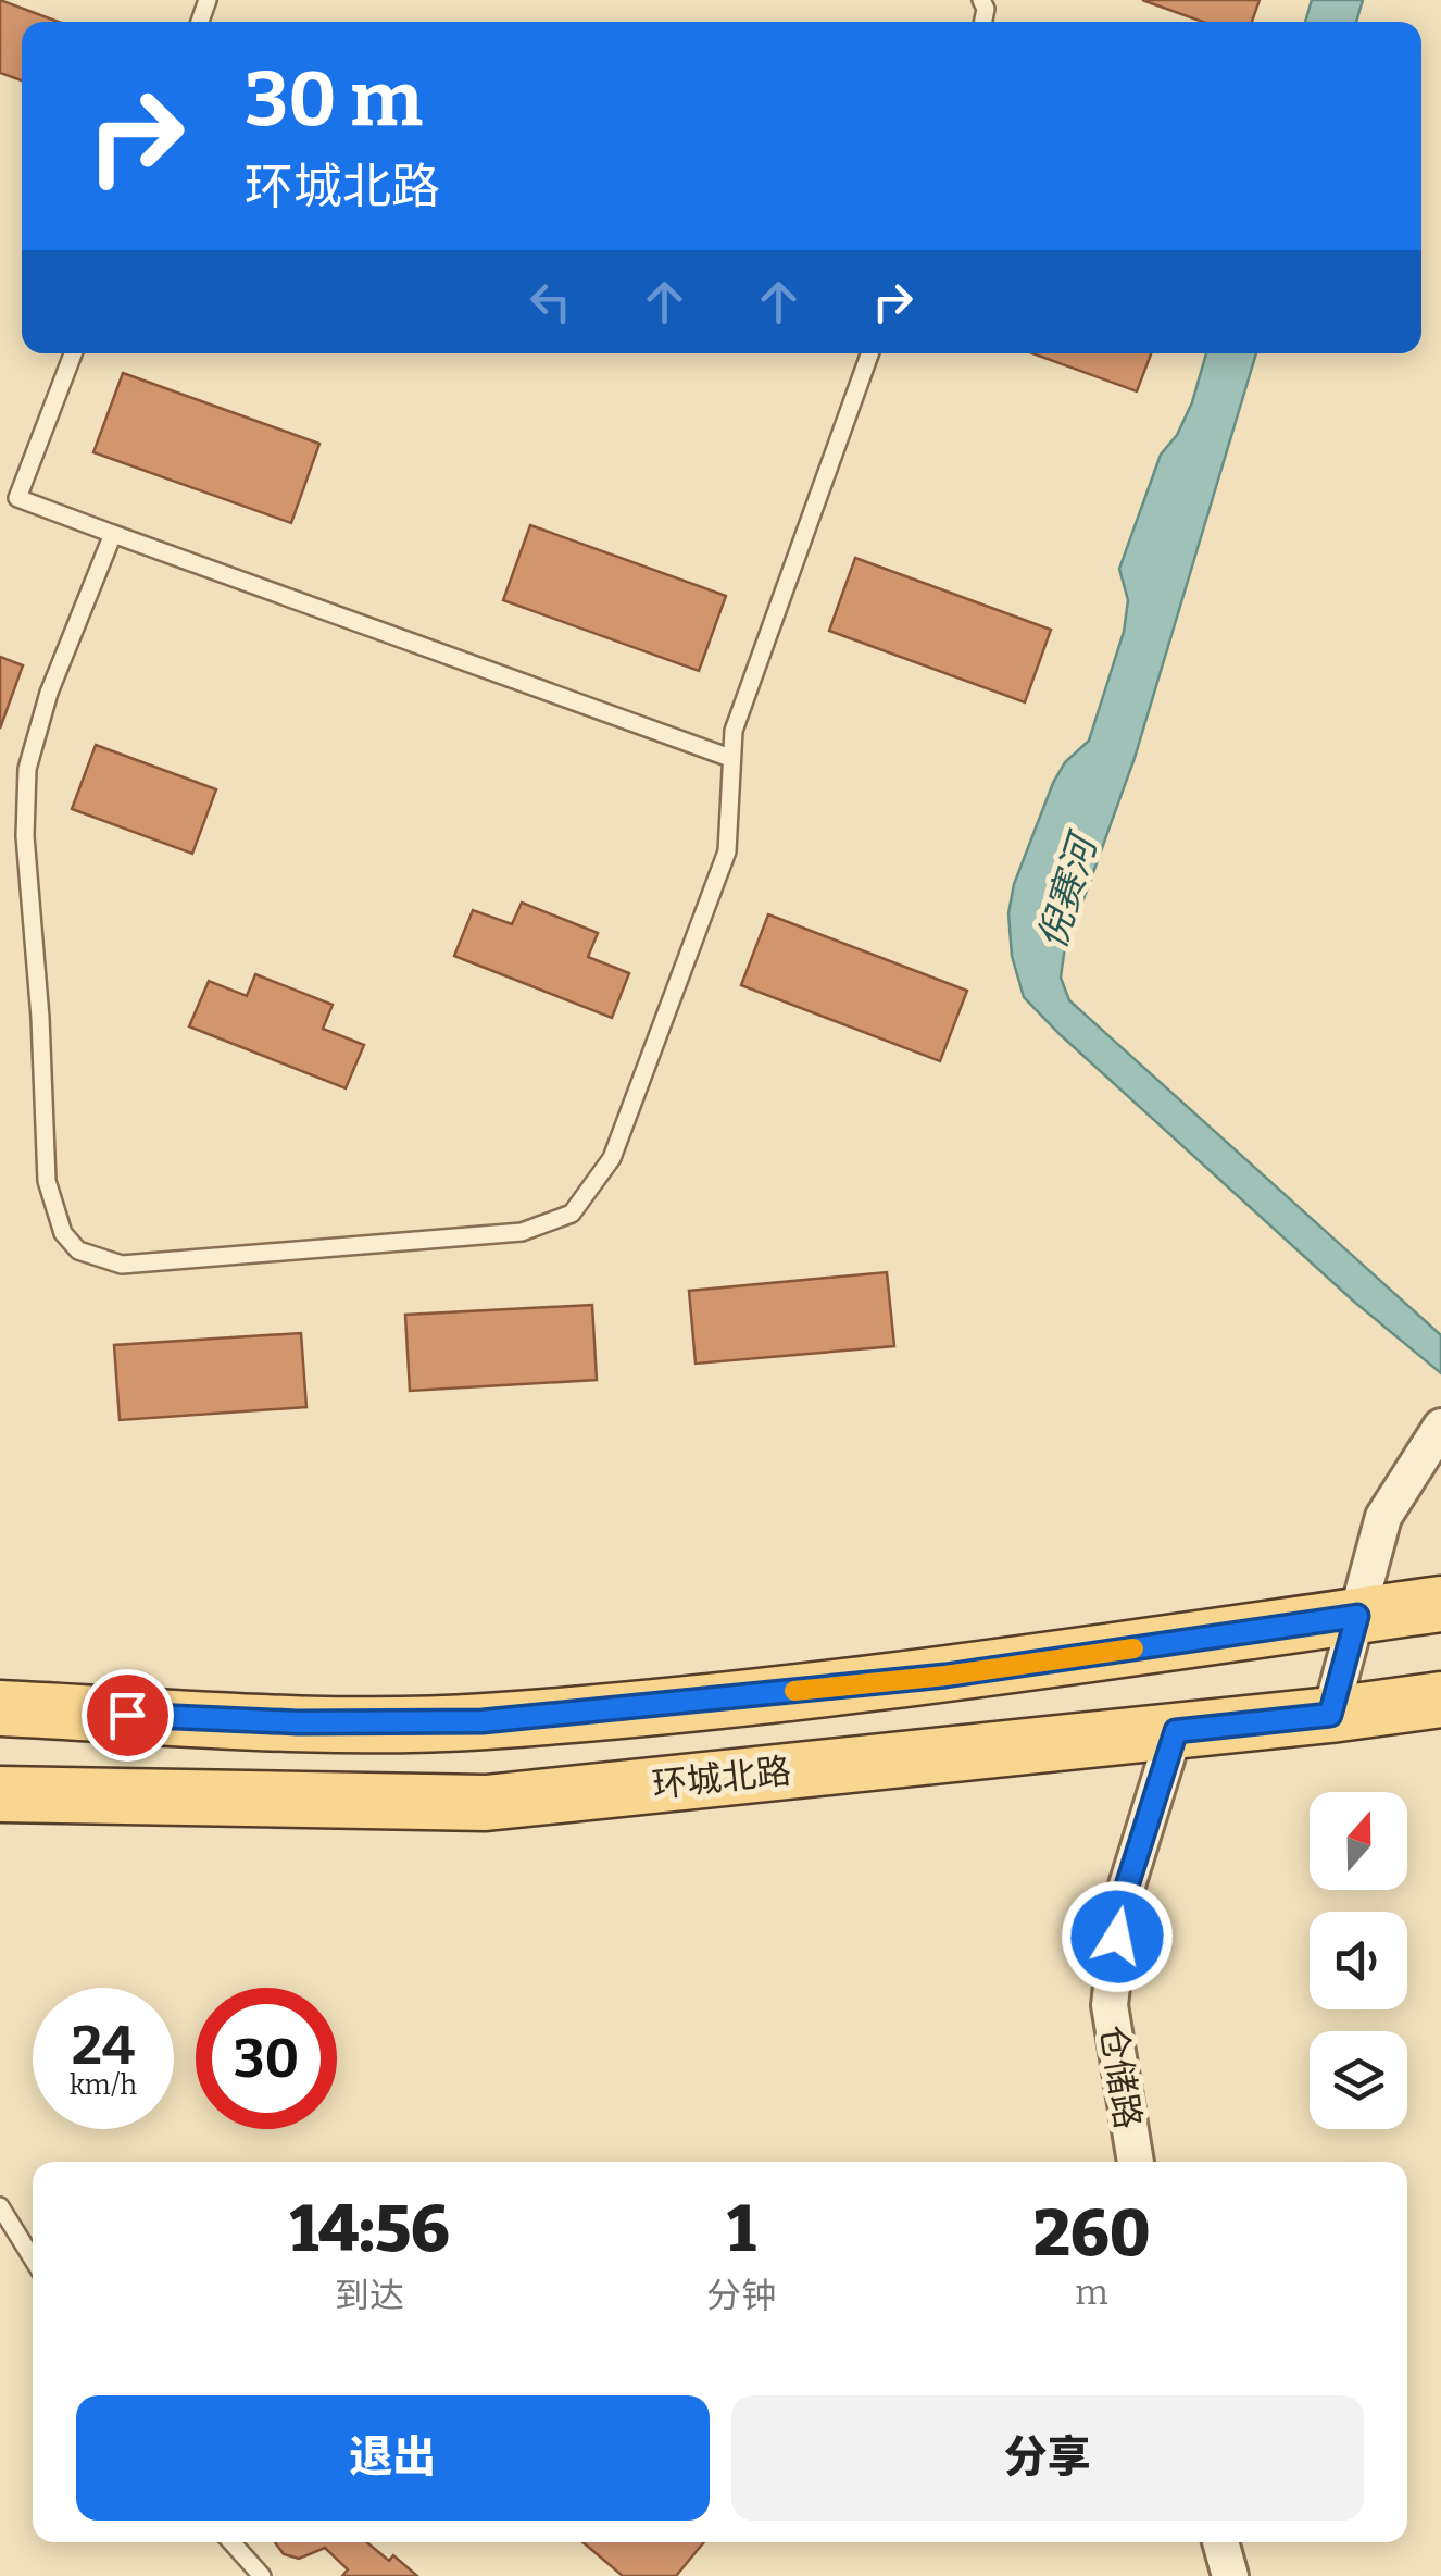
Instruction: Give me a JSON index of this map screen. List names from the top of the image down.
{
  "streets": {
    "main road": ["环城北路"],
    "street": ["仓储路"]
  },
  "crossings": [
    ["环城北路", "仓储路"]
  ],
  "water": ["倪赛河"],
  "north": "top",
  "page": {
    "turn": ["30 m", "环城北路"],
    "speed": "24 km/h",
    "limit": "30",
    "eta": [
      "14:56",
      "到达",
      "1",
      "分钟",
      "260",
      "m"
    ],
    "buttons": ["退出", "分享"]
  }
}
